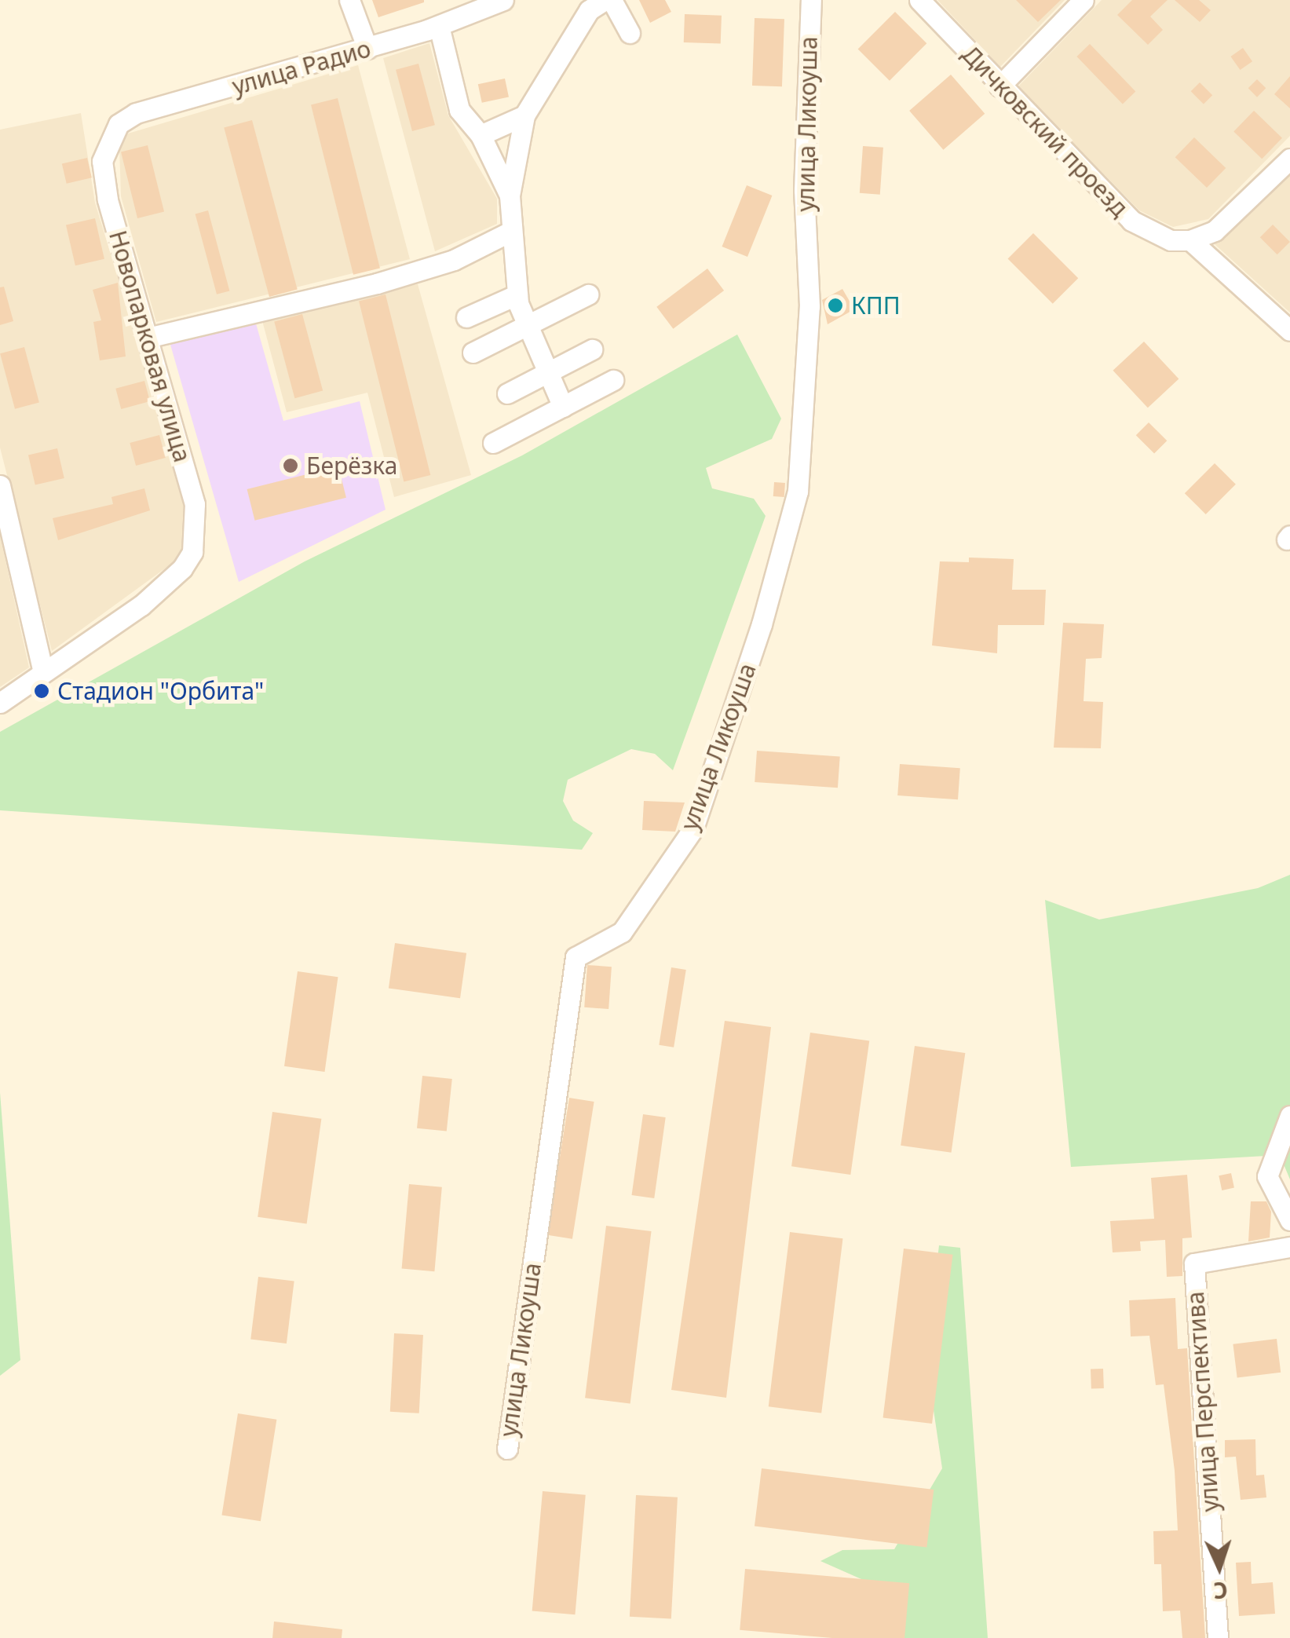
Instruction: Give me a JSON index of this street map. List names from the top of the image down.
{
  "streets": {
    "street": [
      "улица Радио",
      "улица Ликоуша",
      "Дичковский проезд",
      "Новопарковая улица",
      "улица Перспектива"
    ]
  },
  "crossings": [
    ["улица Радио", "Новопарковая улица"]
  ],
  "places": ["КПП", "Берёзка", "Стадион \"Орбита\""],
  "north": "bottom"
}
